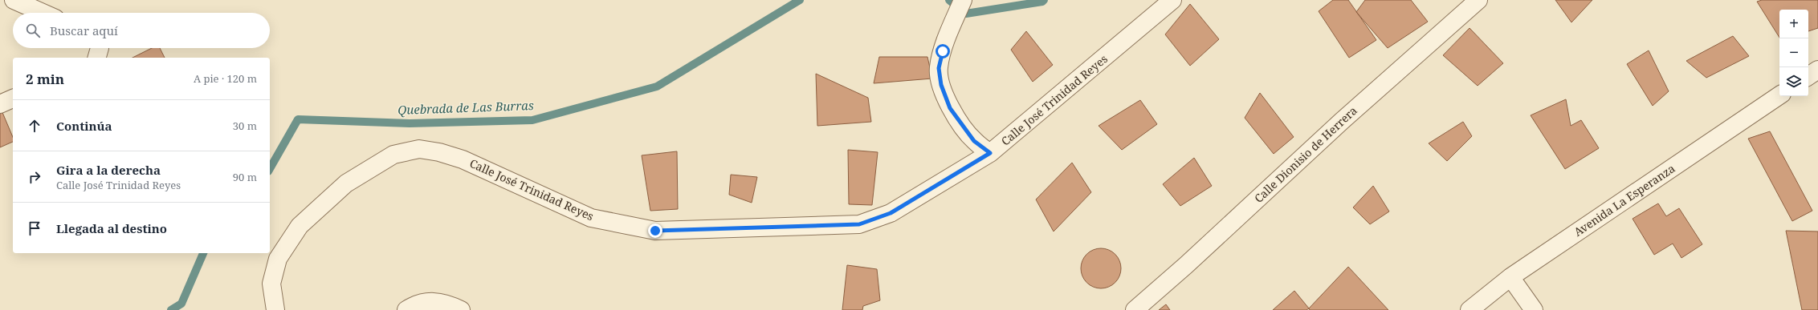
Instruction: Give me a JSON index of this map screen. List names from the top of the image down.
{
  "streets": {
    "street": ["Calle José Trinidad Reyes", "Calle Dionisio de Herrera", "Avenida La Esperanza"]
  },
  "water": ["Quebrada de Las Burras"],
  "page": {
    "map_buttons": ["+", "−"],
    "search": "Buscar aquí",
    "heading": ["2 min", "A pie · 120 m"],
    "list": [
      ["Continúa", "30 m"],
      ["Gira a la derecha", "Calle José Trinidad Reyes", "90 m"],
      "Llegada al destino"
    ]
  }
}
